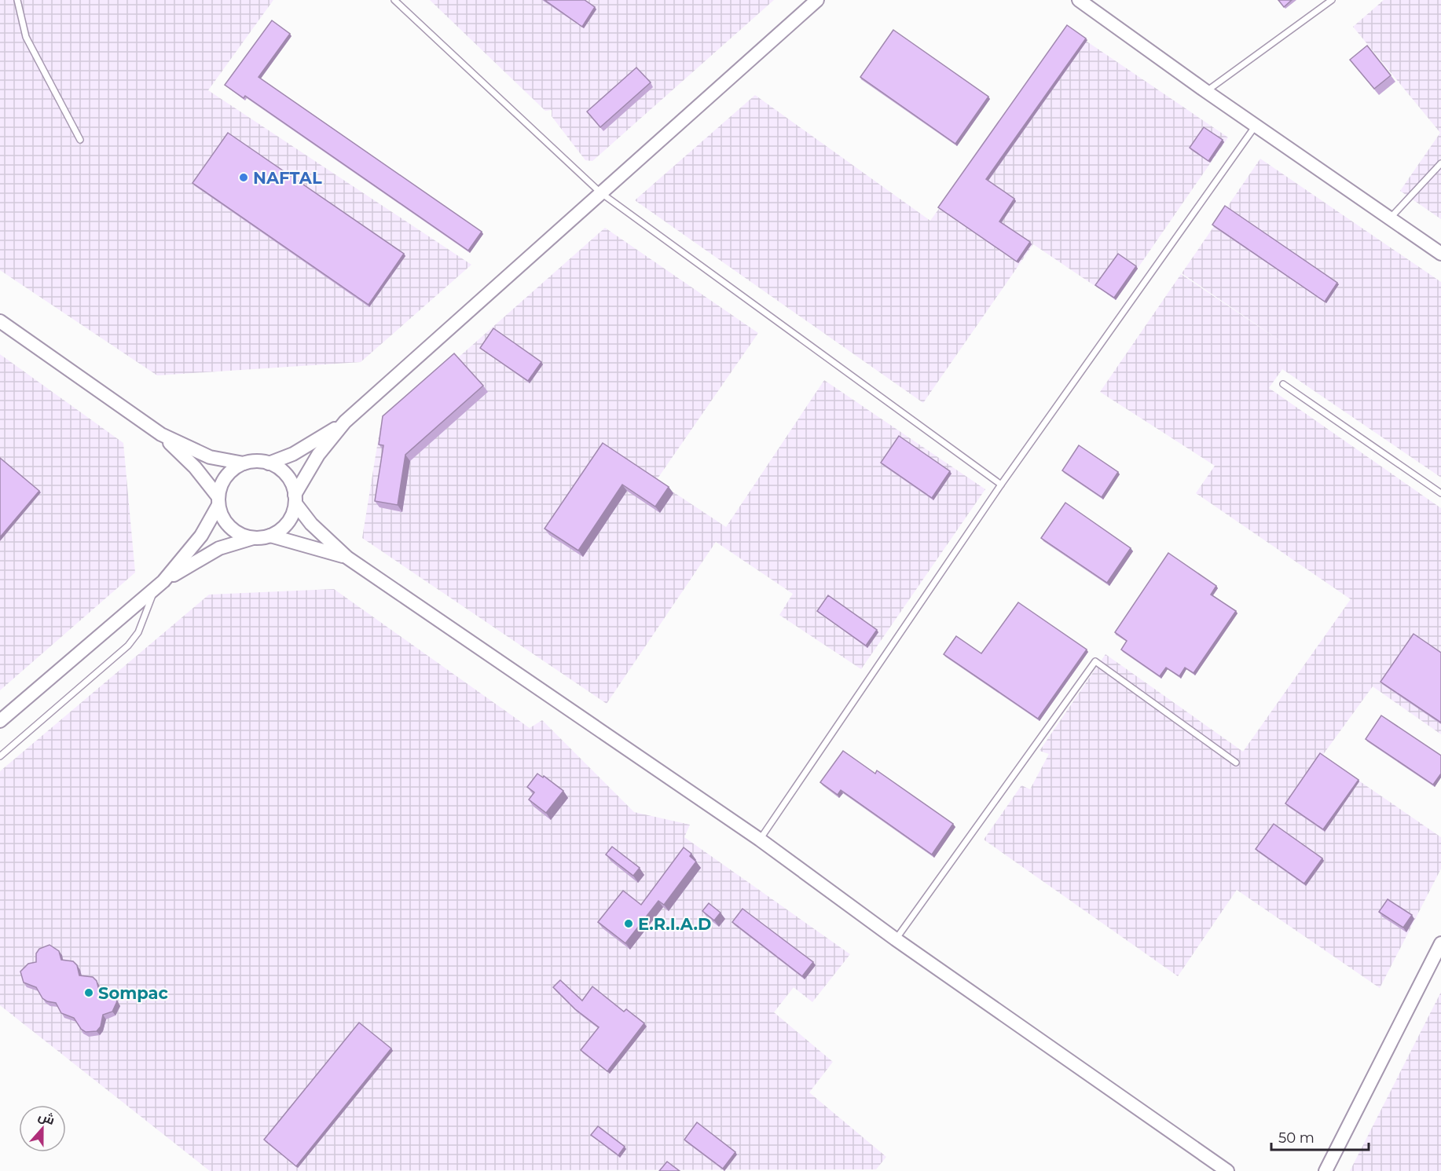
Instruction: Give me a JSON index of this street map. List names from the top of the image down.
{
  "places": ["NAFTAL", "E.R.I.A.D", "Sompac"],
  "scale_bar": "50 m",
  "north": "top"
}
